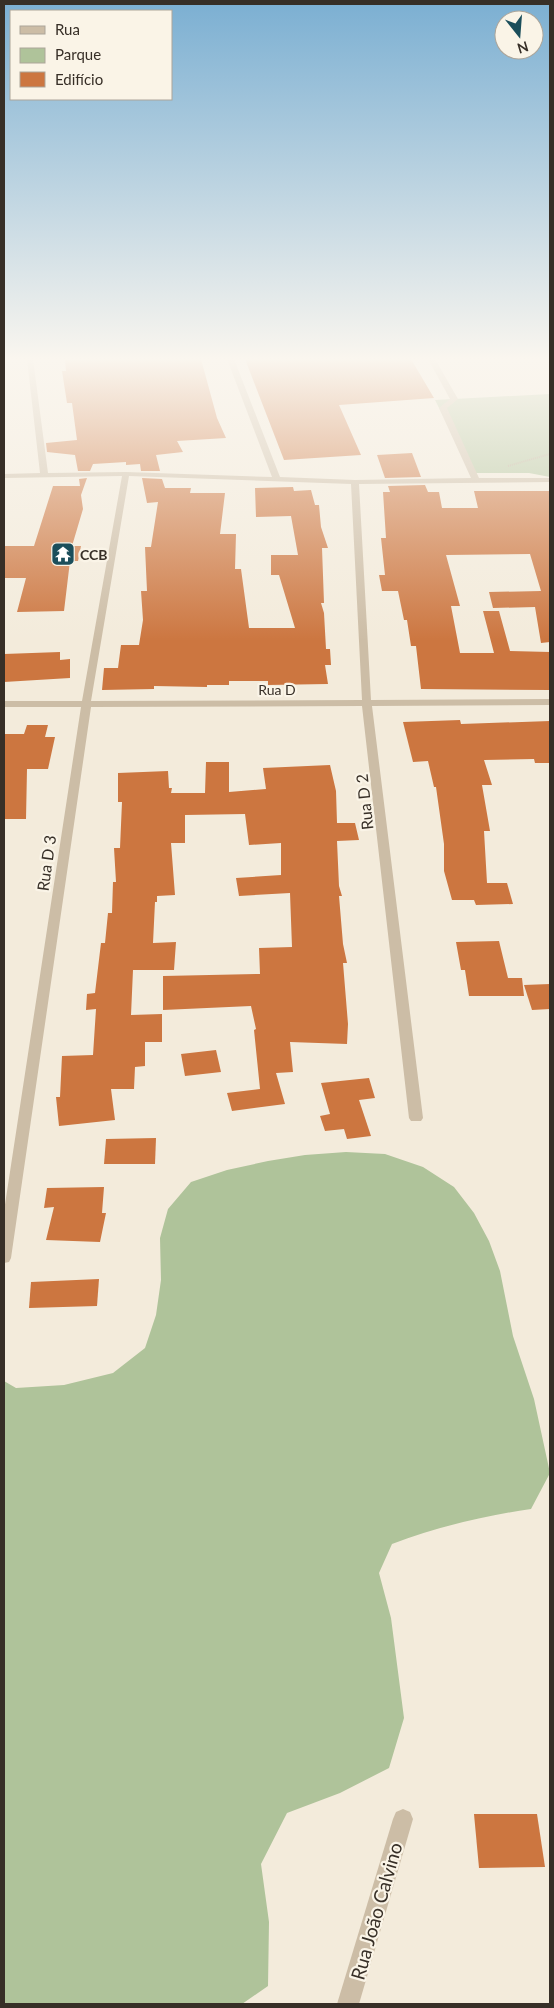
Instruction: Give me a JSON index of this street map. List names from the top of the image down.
{
  "streets": {
    "street": [
      "Rua D",
      "Rua D 2",
      "Rua D 3",
      "Rua João Calvino"
    ]
  },
  "crossings": [
    ["Rua D", "Rua D 2"],
    ["Rua D", "Rua D 3"]
  ],
  "places": {
    "temple": ["CCB"]
  },
  "legend": ["Rua", "Parque", "Edifício"],
  "north": "bottom"
}
